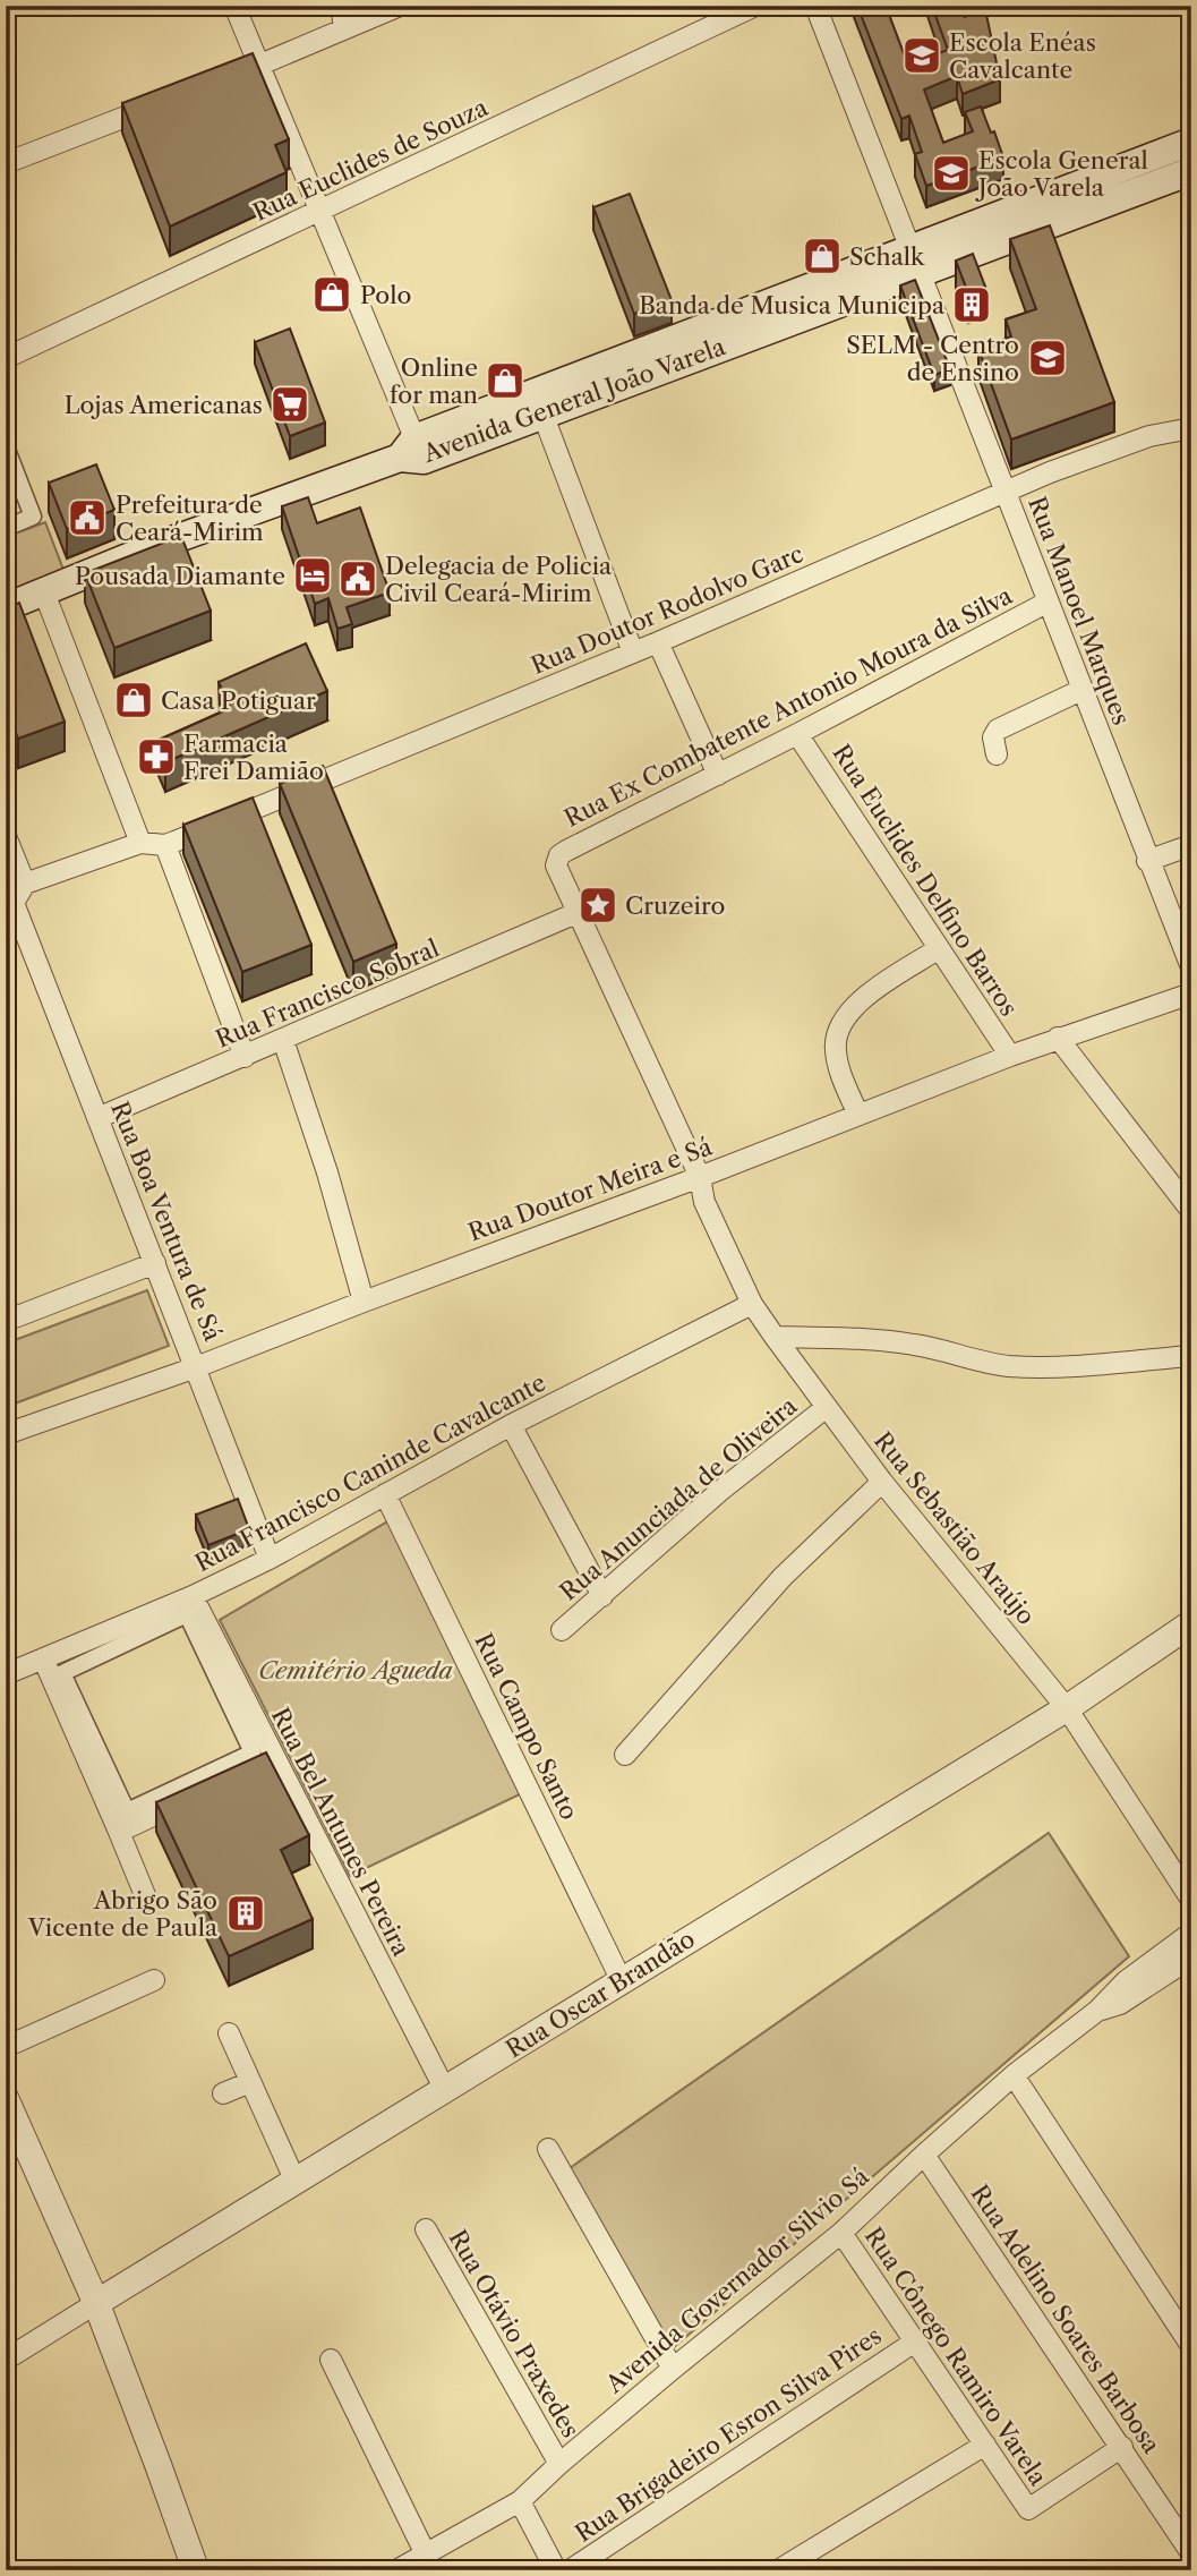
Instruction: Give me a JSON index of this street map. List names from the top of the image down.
{
  "streets": {
    "main road": ["Avenida General João Varela"],
    "street": [
      "Rua Euclides de Souza",
      "Rua Doutor Rodolvo Garc",
      "Rua Manoel Marques",
      "Rua Ex Combatente Antonio Moura da Silva",
      "Rua Euclides Delfino Barros",
      "Rua Francisco Sobral",
      "Rua Doutor Meira e Sá",
      "Rua Boa Ventura de Sá",
      "Rua Francisco Caninde Cavalcante",
      "Rua Anunciada de Oliveira",
      "Rua Sebastião Araújo",
      "Rua Campo Santo",
      "Rua Bel Antunes Pereira",
      "Rua Oscar Brandão",
      "Avenida Governador Silvio Sá",
      "Rua Adelino Soares Barbosa",
      "Rua Otávio Praxedes",
      "Rua Cônego Ramiro Varela",
      "Rua Brigadeiro Esron Silva Pires"
    ]
  },
  "crossings": [
    ["Avenida General João Varela", "Rua Manoel Marques"],
    ["Rua Doutor Rodolvo Garc", "Rua Manoel Marques"],
    ["Rua Manoel Marques", "Rua Ex Combatente Antonio Moura da Silva"],
    ["Rua Ex Combatente Antonio Moura da Silva", "Rua Euclides Delfino Barros"],
    ["Rua Ex Combatente Antonio Moura da Silva", "Rua Sebastião Araújo"],
    ["Rua Euclides Delfino Barros", "Rua Doutor Meira e Sá"],
    ["Rua Francisco Sobral", "Rua Boa Ventura de Sá"],
    ["Rua Francisco Sobral", "Rua Sebastião Araújo"],
    ["Rua Doutor Meira e Sá", "Rua Boa Ventura de Sá"],
    ["Rua Doutor Meira e Sá", "Rua Sebastião Araújo"],
    ["Rua Boa Ventura de Sá", "Rua Francisco Caninde Cavalcante"],
    ["Rua Francisco Caninde Cavalcante", "Rua Sebastião Araújo"],
    ["Rua Francisco Caninde Cavalcante", "Rua Campo Santo"],
    ["Rua Francisco Caninde Cavalcante", "Rua Bel Antunes Pereira"],
    ["Rua Anunciada de Oliveira", "Rua Sebastião Araújo"],
    ["Rua Sebastião Araújo", "Rua Oscar Brandão"],
    ["Rua Campo Santo", "Rua Oscar Brandão"],
    ["Rua Bel Antunes Pereira", "Rua Oscar Brandão"],
    ["Avenida Governador Silvio Sá", "Rua Adelino Soares Barbosa"],
    ["Avenida Governador Silvio Sá", "Rua Otávio Praxedes"],
    ["Avenida Governador Silvio Sá", "Rua Cônego Ramiro Varela"],
    ["Rua Adelino Soares Barbosa", "Rua Cônego Ramiro Varela"],
    ["Rua Cônego Ramiro Varela", "Rua Brigadeiro Esron Silva Pires"]
  ],
  "parks": ["Cemitério Agueda"],
  "places": {
    "school or university": ["Escola Enéas Cavalcante", "Escola General João Varela", "SELM - Centro de Ensino"],
    "shop": [
      "Schalk",
      "Polo",
      "Online for man",
      "Casa Potiguar"
    ],
    "building": ["Banda de Musica Municipa", "Abrigo São Vicente de Paula"],
    "supermarket": ["Lojas Americanas"],
    "public building": ["Prefeitura de Ceará-Mirim", "Delegacia de Policia Civil Ceará-Mirim"],
    "hotel": ["Pousada Diamante"],
    "pharmacy": ["Farmacia Frei Damião"],
    "place": ["Cruzeiro"]
  }
}
